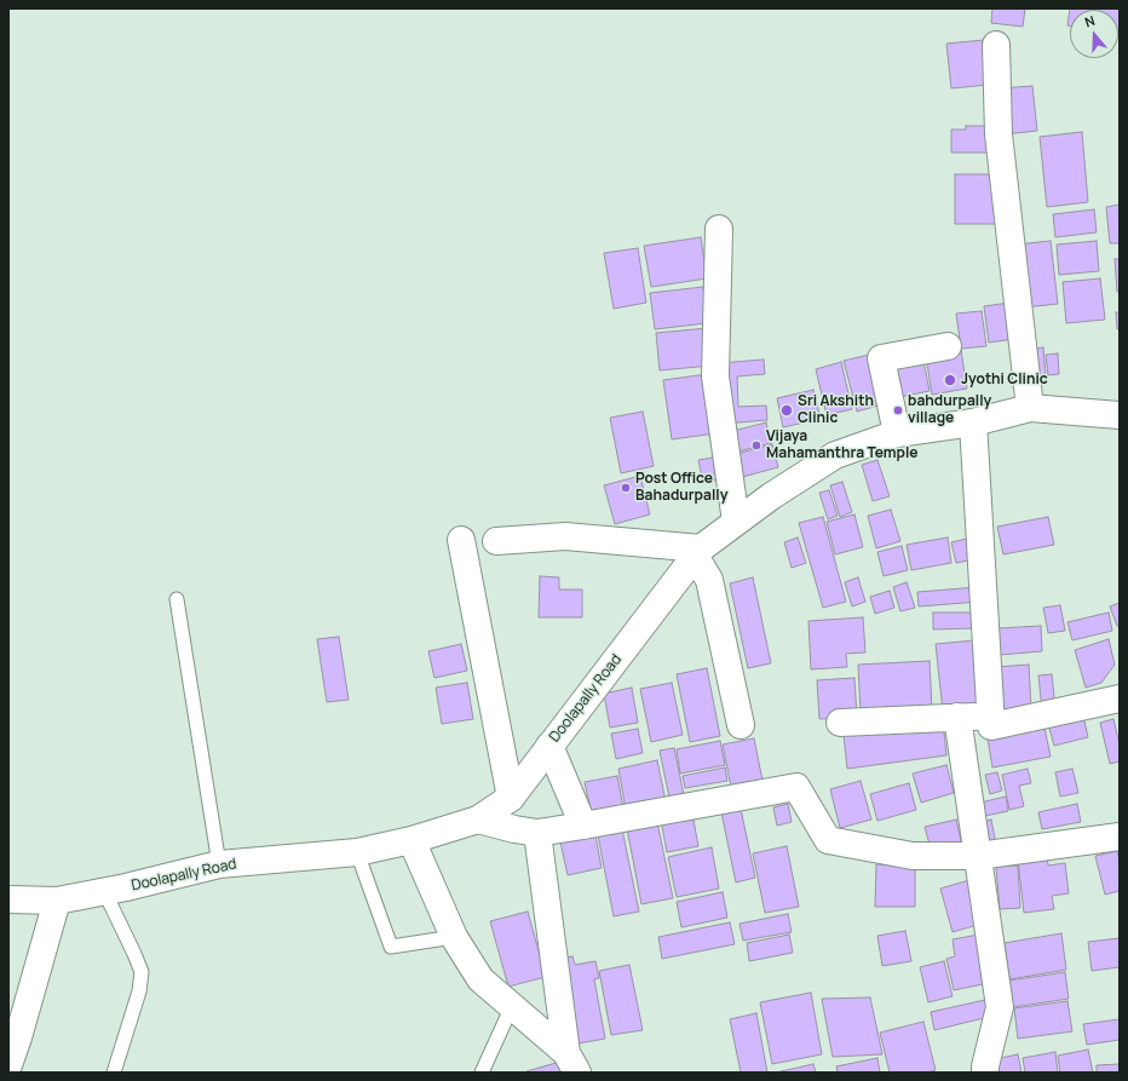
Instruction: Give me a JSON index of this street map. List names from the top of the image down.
{
  "streets": {
    "street": ["Doolapally Road"]
  },
  "places": [
    "Jyothi Clinic",
    "Sri Akshith Clinic",
    "bahdurpally village",
    "Vijaya Mahamanthra Temple",
    "Post Office Bahadurpally"
  ],
  "north": "top"
}
